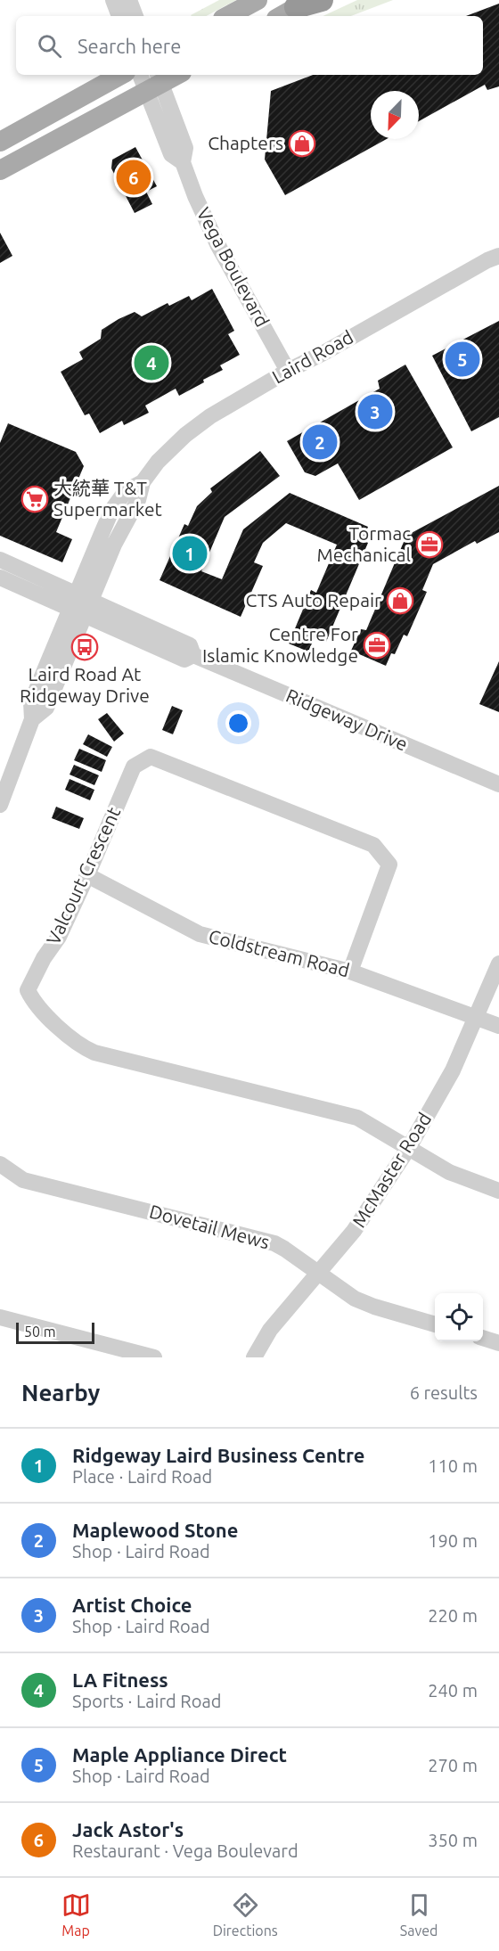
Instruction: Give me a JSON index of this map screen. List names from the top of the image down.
{
  "streets": {
    "street": [
      "Vega Boulevard",
      "Laird Road",
      "Ridgeway Drive",
      "Valcourt Crescent",
      "Coldstream Road",
      "McMaster Road",
      "Dovetail Mews"
    ]
  },
  "crossings": [
    ["Vega Boulevard", "Laird Road"],
    ["Laird Road", "Ridgeway Drive"],
    ["Valcourt Crescent", "Coldstream Road"],
    ["Valcourt Crescent", "McMaster Road"],
    ["Coldstream Road", "McMaster Road"],
    ["McMaster Road", "Dovetail Mews"]
  ],
  "places": {
    "shop": ["Chapters", "CTS Auto Repair"],
    "supermarket": ["大統華 T&T Supermarket"],
    "office": ["Tormac Mechanical", "Centre For Islamic Knowledge"],
    "bus stop": ["Laird Road At Ridgeway Drive"]
  },
  "scale_bar": "50 m",
  "north": "bottom left",
  "page": {
    "search": "Search here",
    "pins": [
      "6",
      "5",
      "4",
      "3",
      "2",
      "1"
    ],
    "scale": "50 m",
    "heading": ["Nearby", "6 results"],
    "list": [
      {
        "mark": "1",
        "name": "Ridgeway Laird Business Centre",
        "note": "Place · Laird Road",
        "value": "110 m"
      },
      {
        "mark": "2",
        "name": "Maplewood Stone",
        "note": "Shop · Laird Road",
        "value": "190 m"
      },
      {
        "mark": "3",
        "name": "Artist Choice",
        "note": "Shop · Laird Road",
        "value": "220 m"
      },
      {
        "mark": "4",
        "name": "LA Fitness",
        "note": "Sports · Laird Road",
        "value": "240 m"
      },
      {
        "mark": "5",
        "name": "Maple Appliance Direct",
        "note": "Shop · Laird Road",
        "value": "270 m"
      },
      {
        "mark": "6",
        "name": "Jack Astor's",
        "note": "Restaurant · Vega Boulevard",
        "value": "350 m"
      }
    ],
    "nav": ["Map", "Directions", "Saved"]
  }
}
